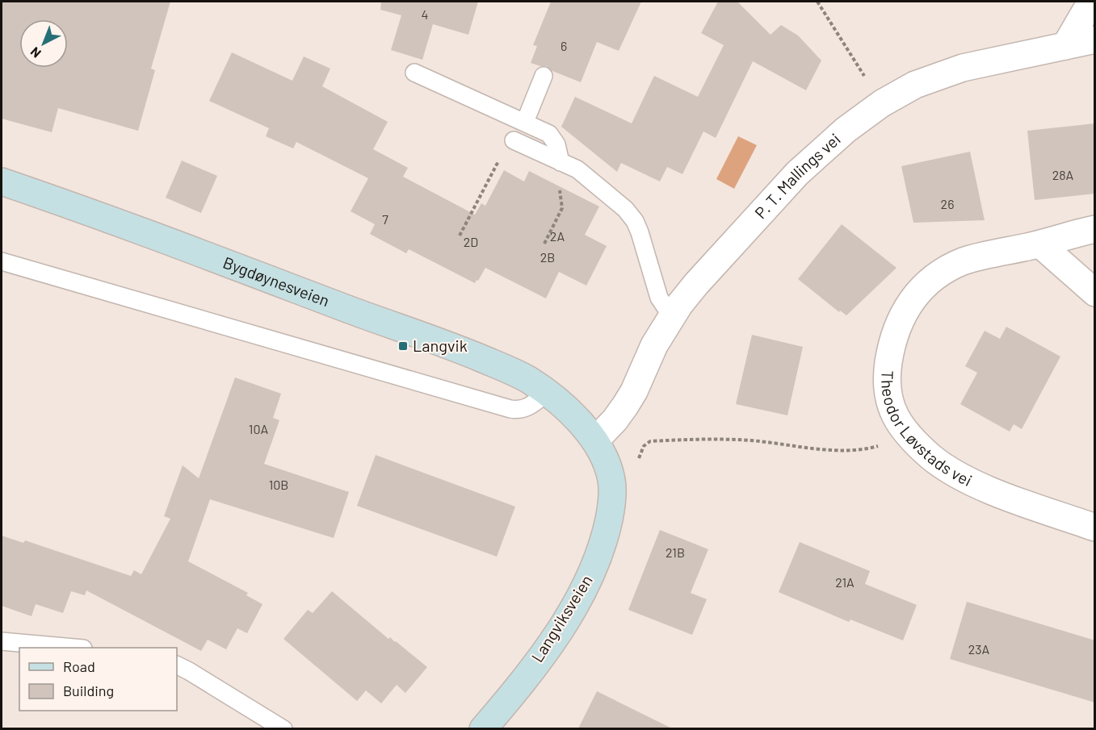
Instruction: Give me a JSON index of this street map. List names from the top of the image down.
{
  "streets": {
    "street": [
      "P. T. Mallings vei",
      "Bygdøynesveien",
      "Theodor Løvstads vei",
      "Langviksveien"
    ]
  },
  "crossings": [
    ["P. T. Mallings vei", "Bygdøynesveien"],
    ["P. T. Mallings vei", "Langviksveien"],
    ["Bygdøynesveien", "Langviksveien"]
  ],
  "places": {
    "transit": ["Langvik"]
  },
  "house_numbers": [
    "4",
    "6",
    "28A",
    "26",
    "7",
    "2A",
    "2D",
    "2B",
    "10A",
    "10B",
    "21B",
    "21A",
    "23A"
  ],
  "legend": ["Road", "Building"],
  "north": "bottom left"
}
